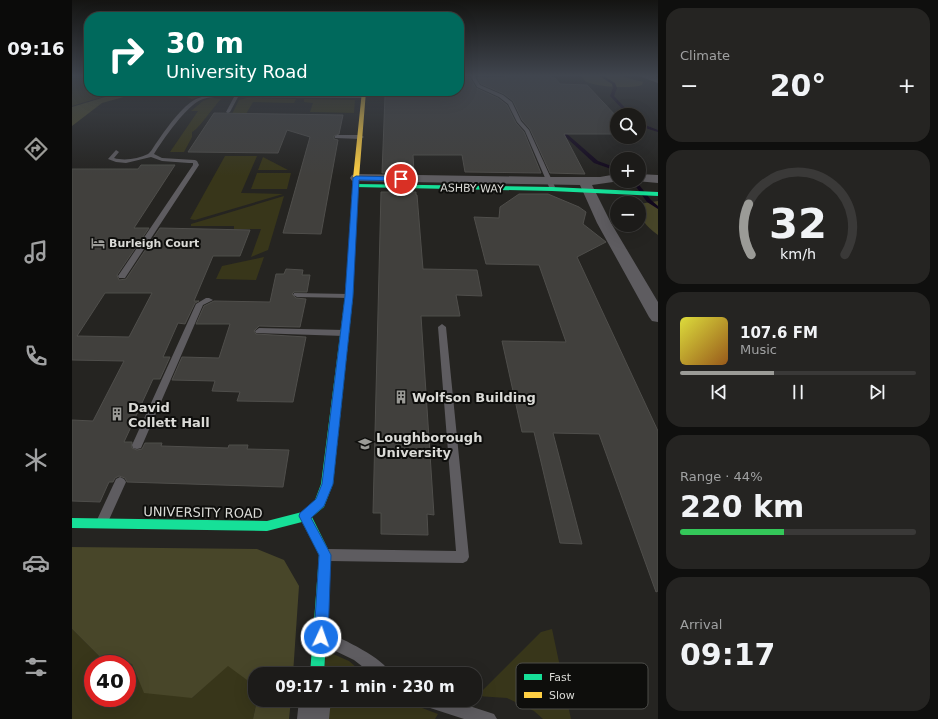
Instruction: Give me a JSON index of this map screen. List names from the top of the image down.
{
  "streets": {
    "street": ["ASHBY WAY", "UNIVERSITY ROAD"]
  },
  "crossings": [
    ["ASHBY WAY", "UNIVERSITY ROAD"]
  ],
  "places": {
    "hotel": ["Burleigh Court"],
    "building": ["Wolfson Building", "David Collett Hall"],
    "school or university": ["Loughborough University"]
  },
  "legend": ["Fast", "Slow"],
  "page": {
    "tabs": "09:16",
    "tile": [
      "Climate",
      ["Range · 44%", "220 km"],
      ["Arrival", "09:17"]
    ],
    "turn": ["30 m", "University Road"],
    "heat": ["−", "20°", "+"],
    "map_buttons": ["+", "−"],
    "song": ["107.6 FM", "Music"],
    "limit": "40",
    "trip": "09:17 · 1 min · 230 m",
    "gauge": ["32", "km/h"]
  }
}
